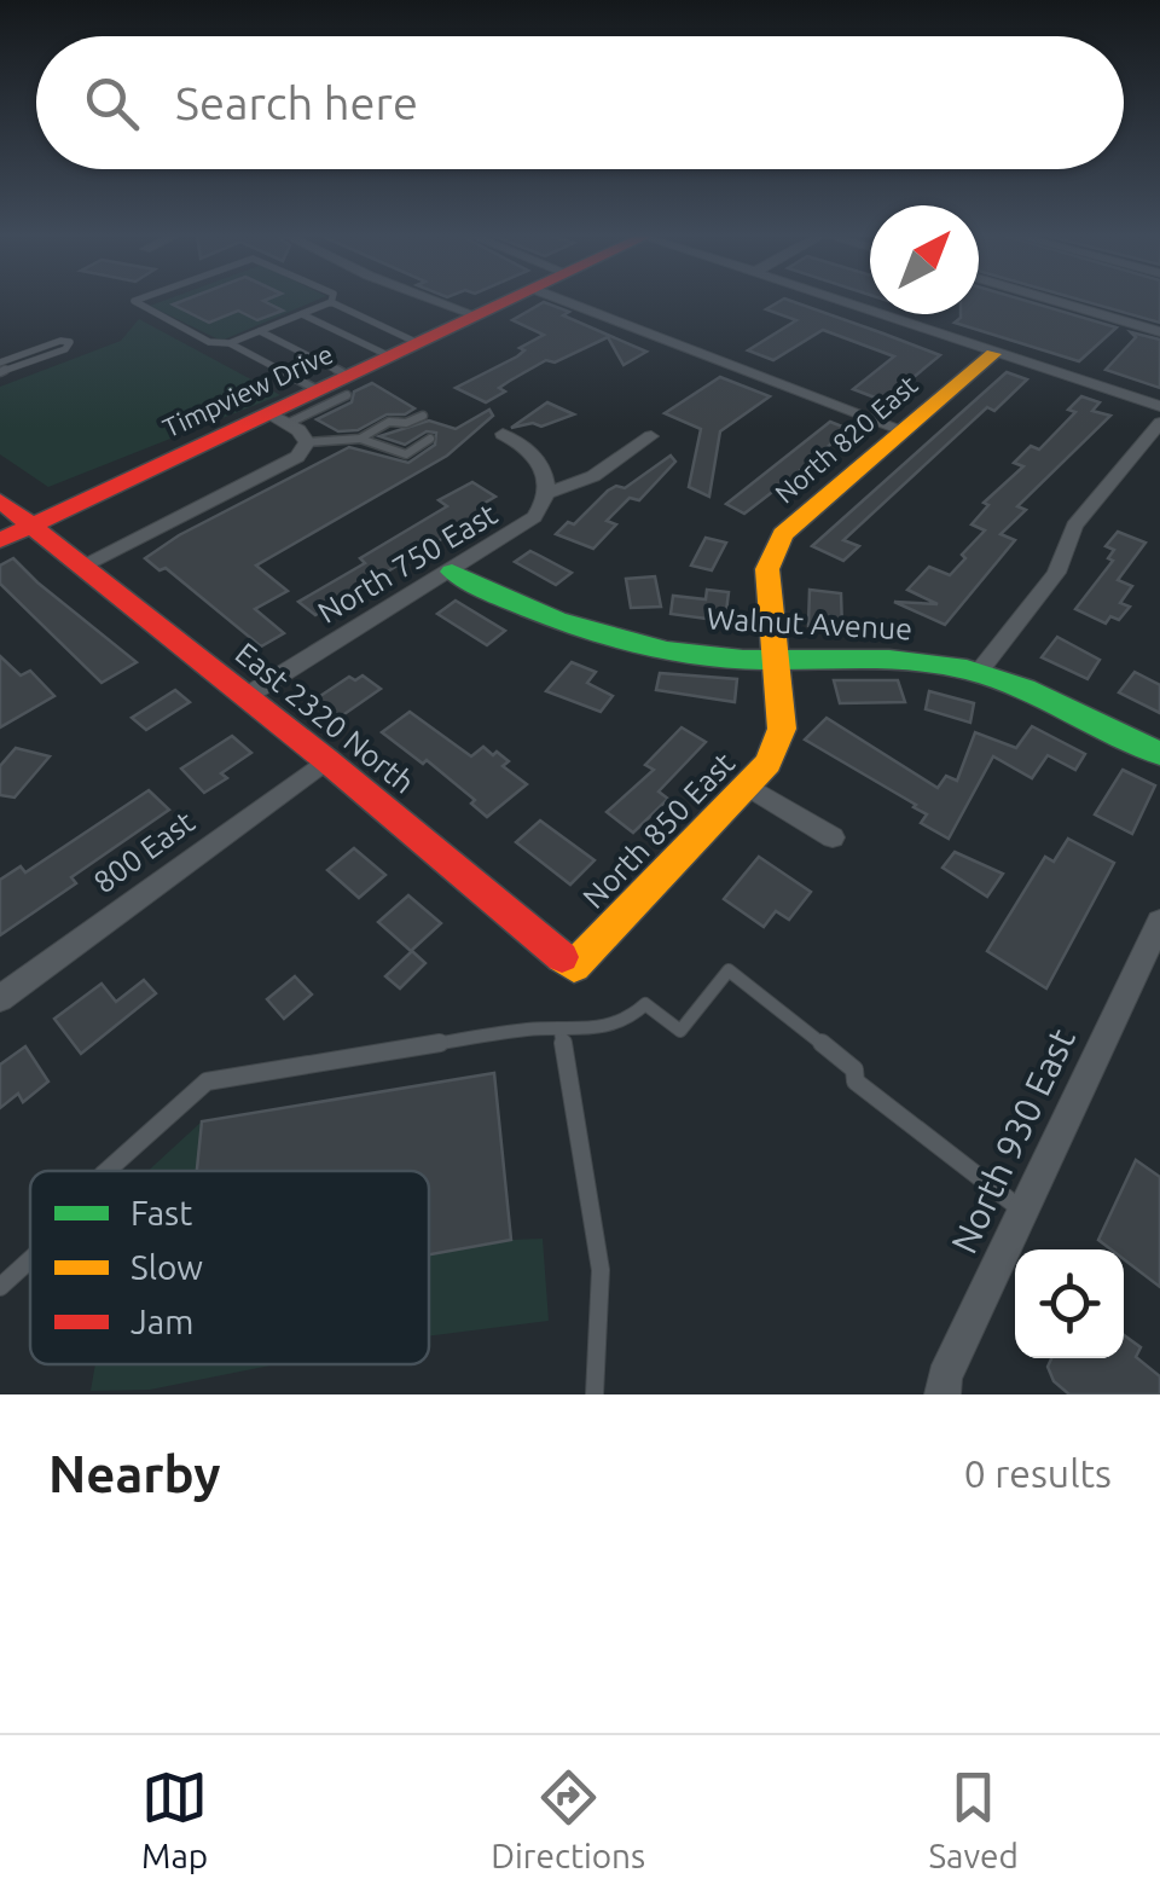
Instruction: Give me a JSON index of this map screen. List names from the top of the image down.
{
  "streets": {
    "street": [
      "Timpview Drive",
      "North 820 East",
      "North 750 East",
      "Walnut Avenue",
      "East 2320 North",
      "North 850 East",
      "800 East",
      "North 930 East"
    ]
  },
  "crossings": [
    ["Timpview Drive", "East 2320 North"],
    ["North 820 East", "Walnut Avenue"],
    ["North 820 East", "North 850 East"],
    ["North 750 East", "Walnut Avenue"],
    ["North 750 East", "East 2320 North"],
    ["Walnut Avenue", "North 850 East"],
    ["East 2320 North", "North 850 East"],
    ["East 2320 North", "800 East"]
  ],
  "legend": ["Fast", "Slow", "Jam"],
  "north": "top right",
  "page": {
    "search": "Search here",
    "heading": ["Nearby", "0 results"],
    "nav": ["Map", "Directions", "Saved"]
  }
}
